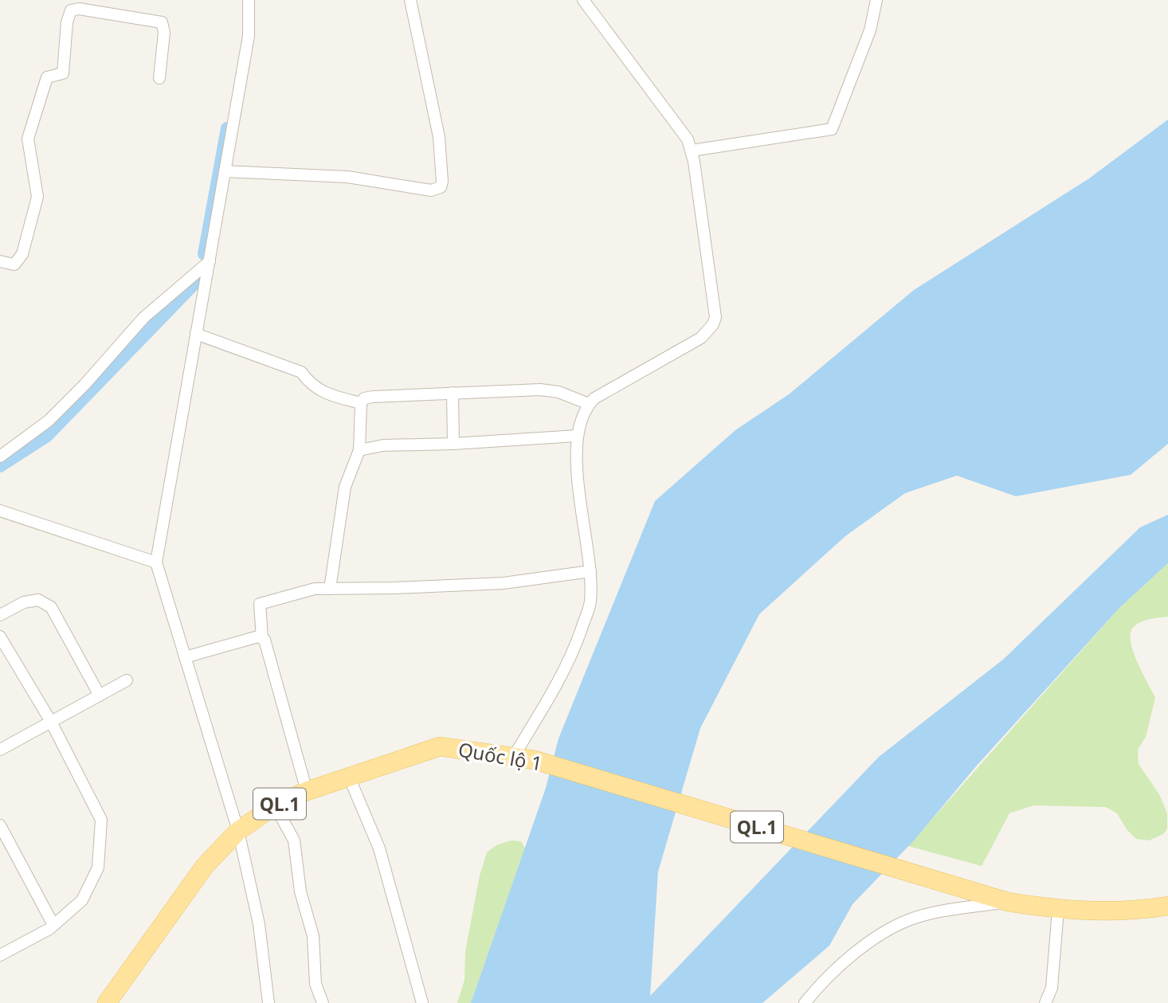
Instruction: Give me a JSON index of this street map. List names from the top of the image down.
{
  "streets": {
    "main road": ["Quốc lộ 1", "QL.1"]
  },
  "crossings": [
    ["Quốc lộ 1", "QL.1"]
  ]
}
